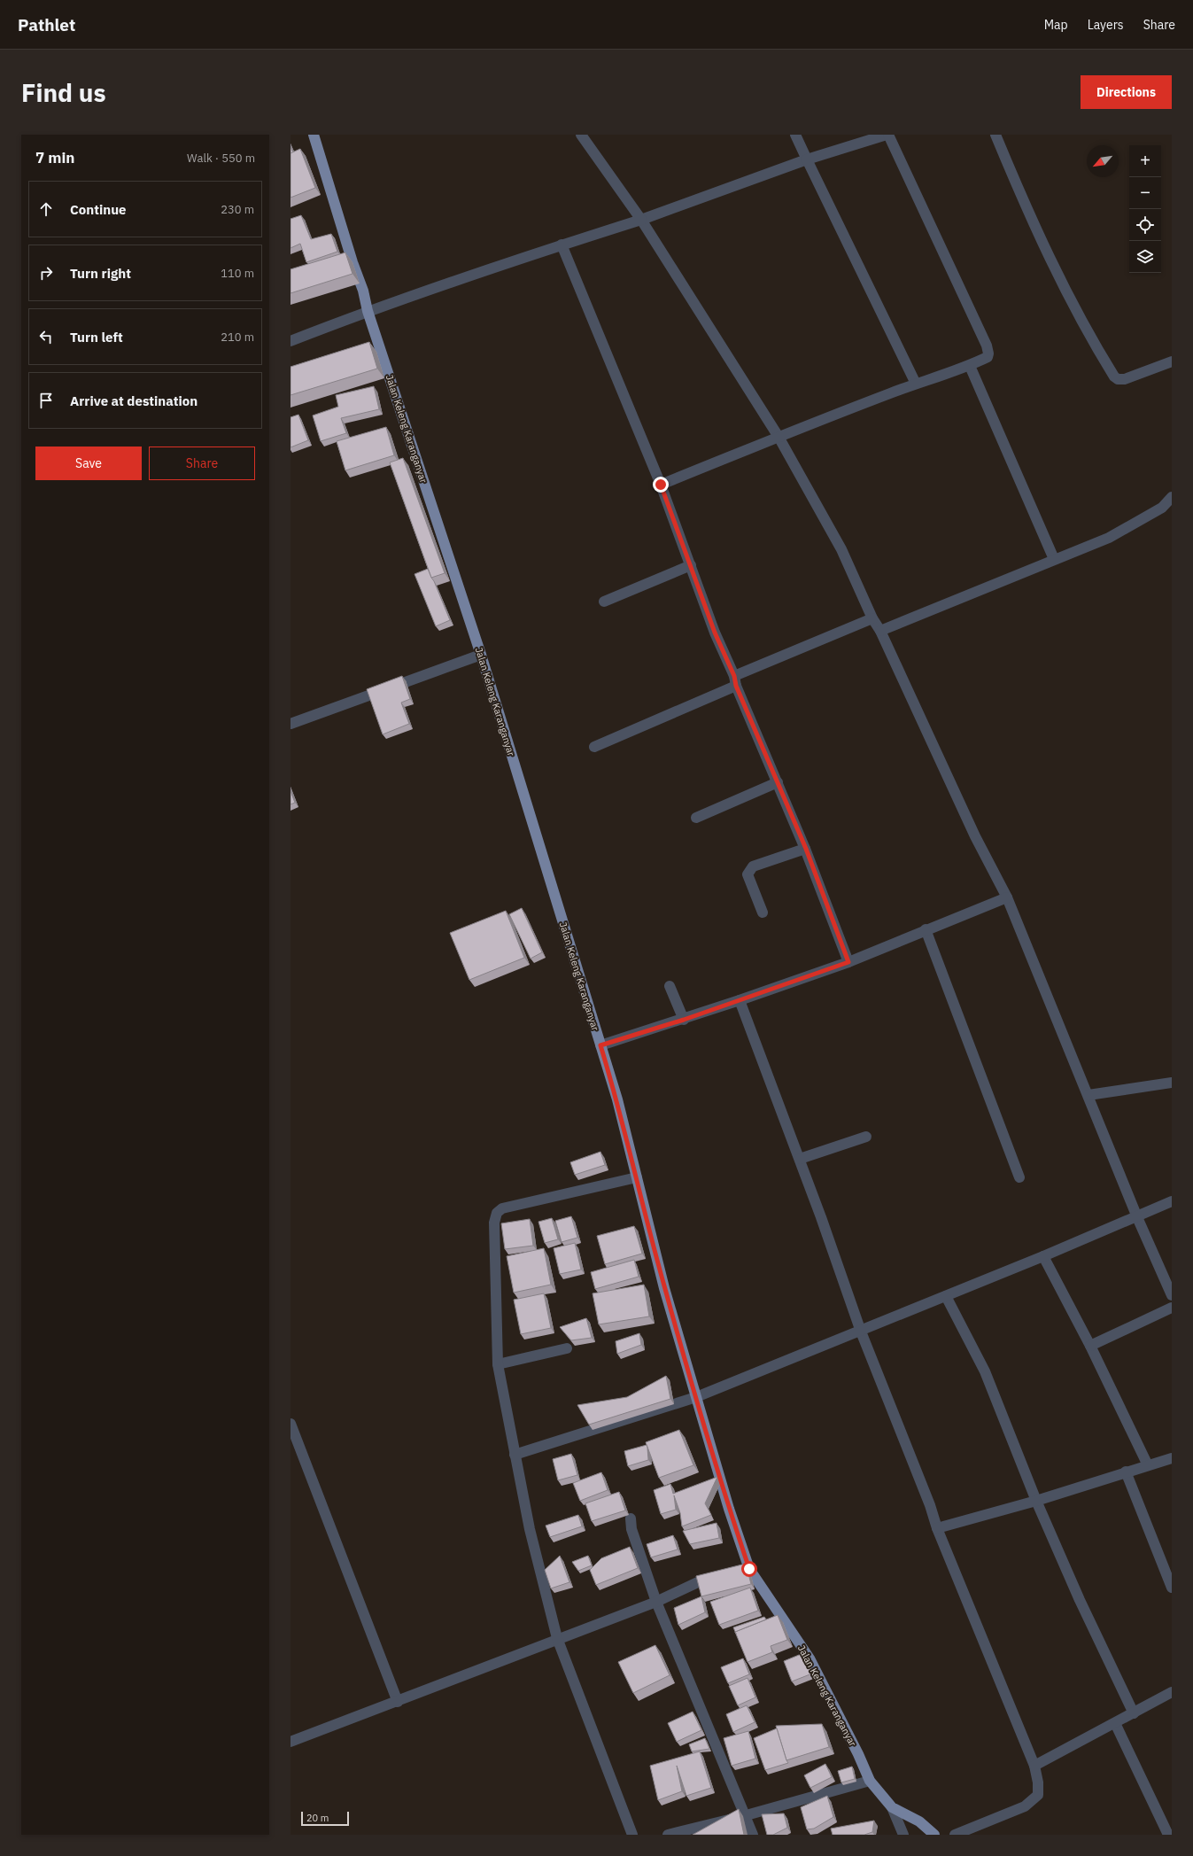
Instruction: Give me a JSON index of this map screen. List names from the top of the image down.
{
  "streets": {
    "main road": ["Jalan Keleng Karanganyar"]
  },
  "scale_bar": "20 m",
  "north": "bottom left",
  "page": {
    "header": "Pathlet",
    "nav": ["Map", "Layers", "Share"],
    "buttons": [
      "Directions",
      ["Save", "Share"]
    ],
    "title": "Find us",
    "heading": ["7 min", "Walk · 550 m"],
    "map_buttons": ["+", "−"],
    "list": [
      ["Continue", "230 m"],
      ["Turn right", "110 m"],
      ["Turn left", "210 m"],
      "Arrive at destination"
    ],
    "scale": "20 m"
  }
}
